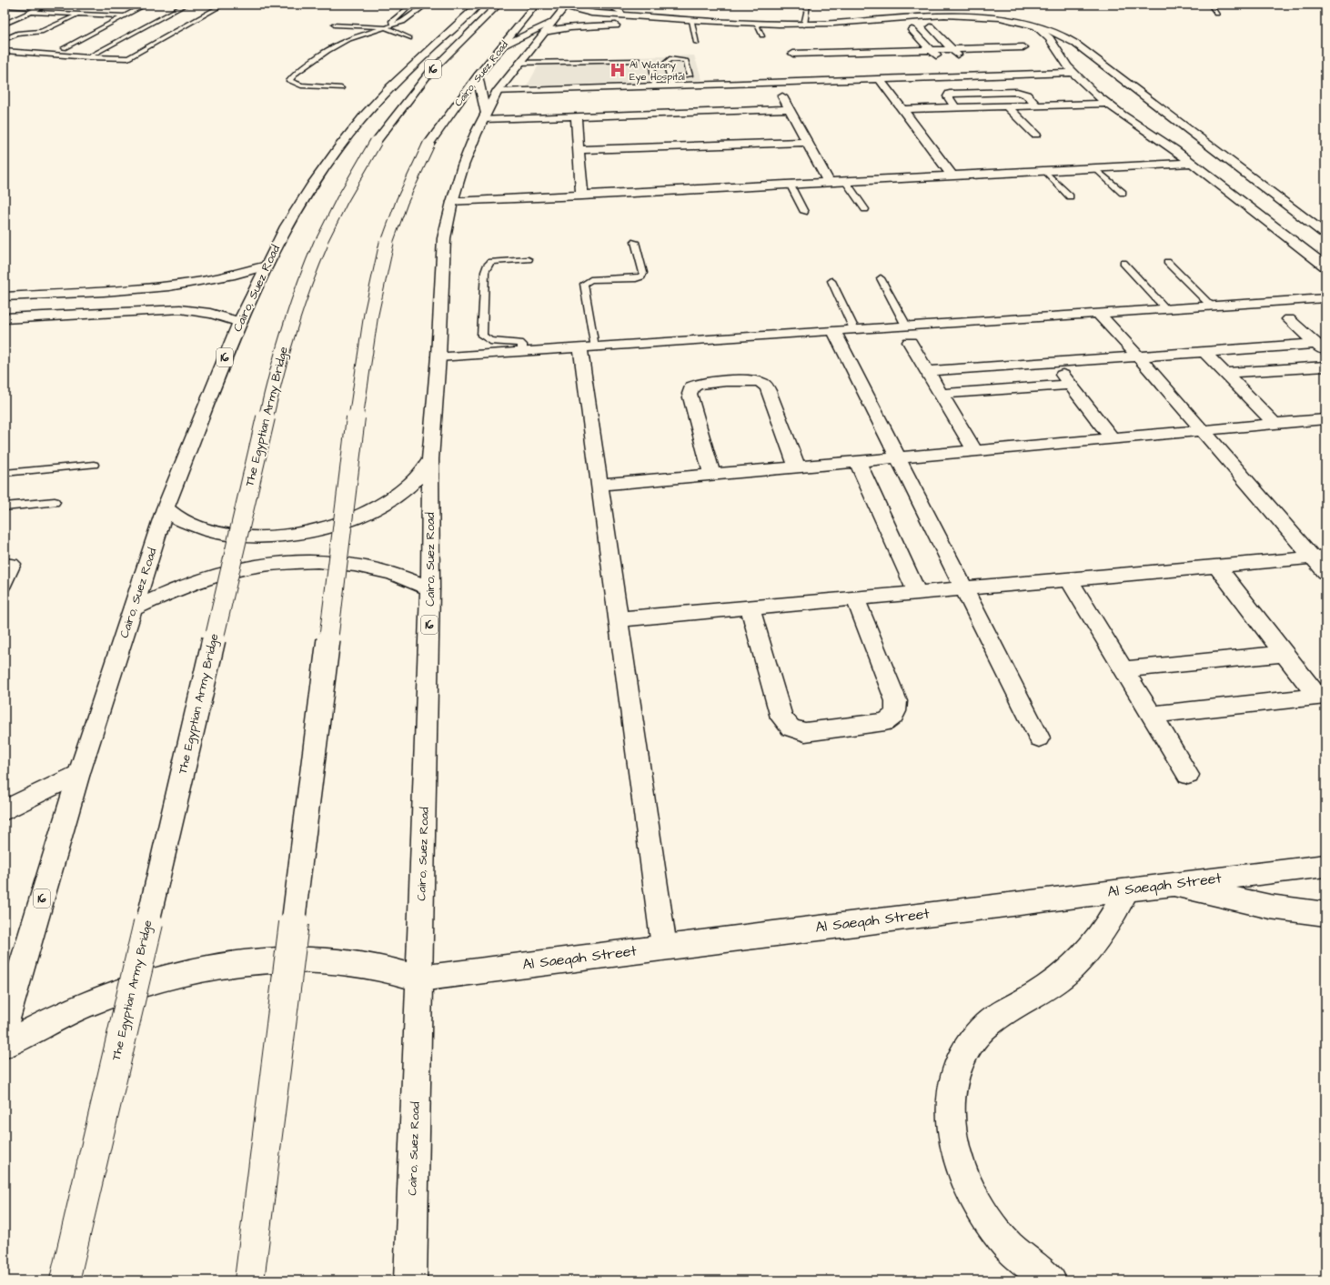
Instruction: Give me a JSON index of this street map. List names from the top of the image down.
{
  "streets": {
    "main road": [
      "16",
      "Cairo, Suez Road",
      "The Egyptian Army Bridge",
      "Al Saeqah Street"
    ]
  },
  "crossings": [
    ["16", "Cairo, Suez Road"],
    ["Cairo, Suez Road", "Al Saeqah Street"]
  ],
  "places": {
    "hospital": ["Al Watany Eye Hospital"]
  }
}
